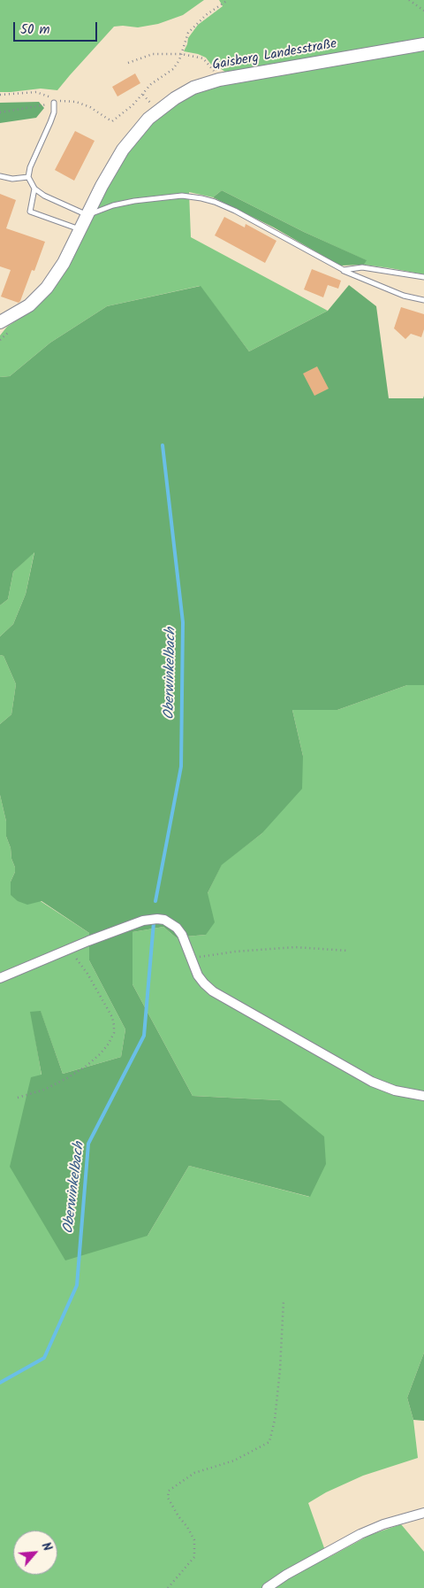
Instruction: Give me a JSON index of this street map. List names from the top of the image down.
{
  "streets": {
    "main road": ["Gaisberg Landesstraße"]
  },
  "water": ["Oberwinkelbach"],
  "scale_bar": "50 m",
  "north": "top right"
}
